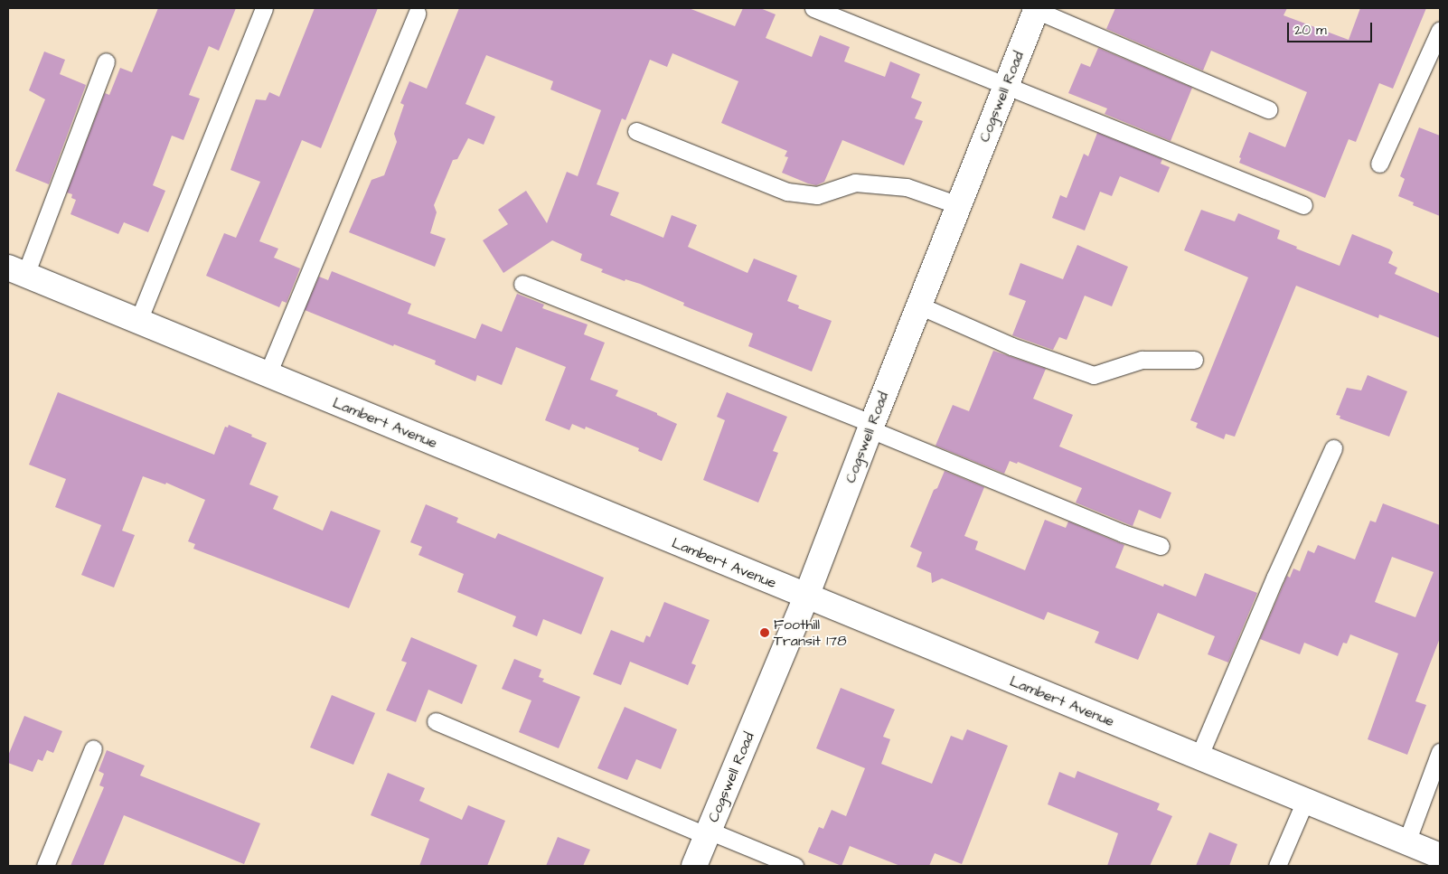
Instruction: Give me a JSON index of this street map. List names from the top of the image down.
{
  "streets": {
    "street": ["Cogswell Road", "Lambert Avenue"]
  },
  "crossings": [
    ["Cogswell Road", "Lambert Avenue"]
  ],
  "places": ["Foothill Transit 178"],
  "scale_bar": "20 m"
}
